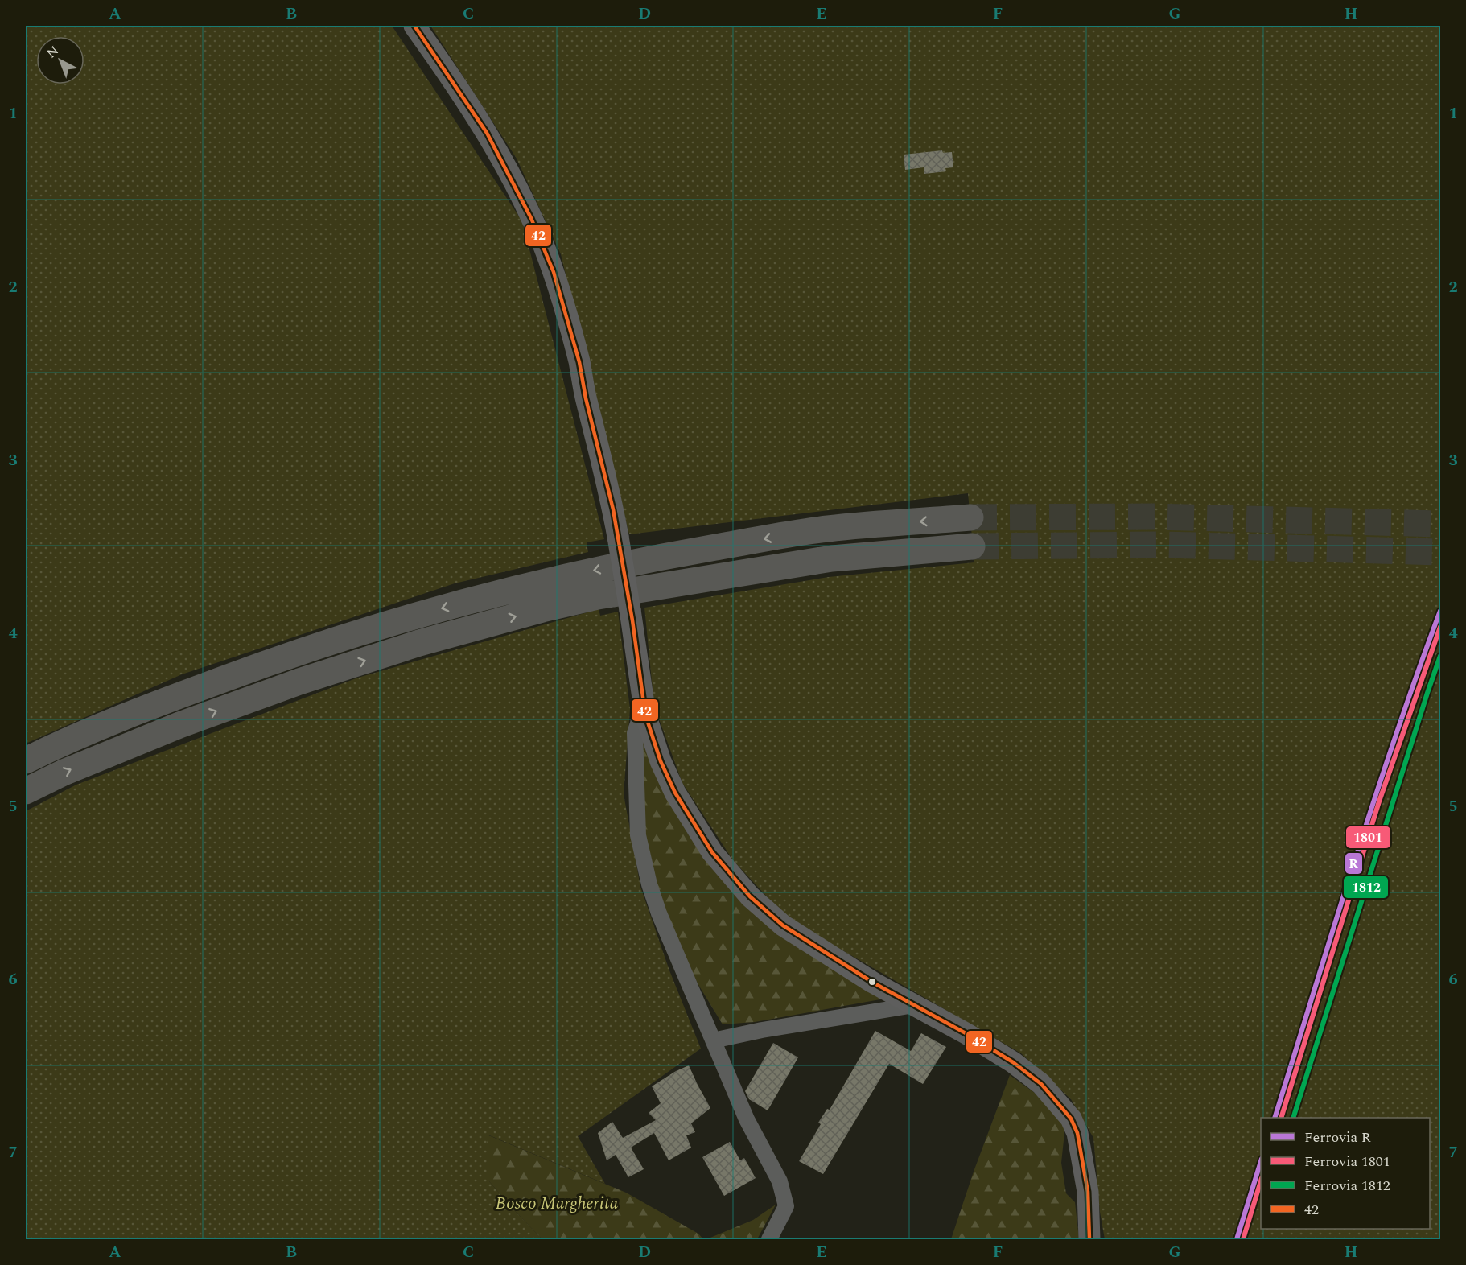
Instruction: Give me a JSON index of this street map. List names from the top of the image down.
{
  "parks": ["Bosco Margherita"],
  "lines": [
    "transit line 42",
    "rail line R",
    "rail line 1801",
    "rail line 1812"
  ],
  "legend": [
    "Ferrovia R",
    "Ferrovia 1801",
    "Ferrovia 1812",
    "42"
  ],
  "north": "top left",
  "grid": {
    "columns": [
      "A",
      "B",
      "C",
      "D",
      "E",
      "F",
      "G",
      "H"
    ],
    "rows": [
      "1",
      "2",
      "3",
      "4",
      "5",
      "6",
      "7"
    ]
  }
}
